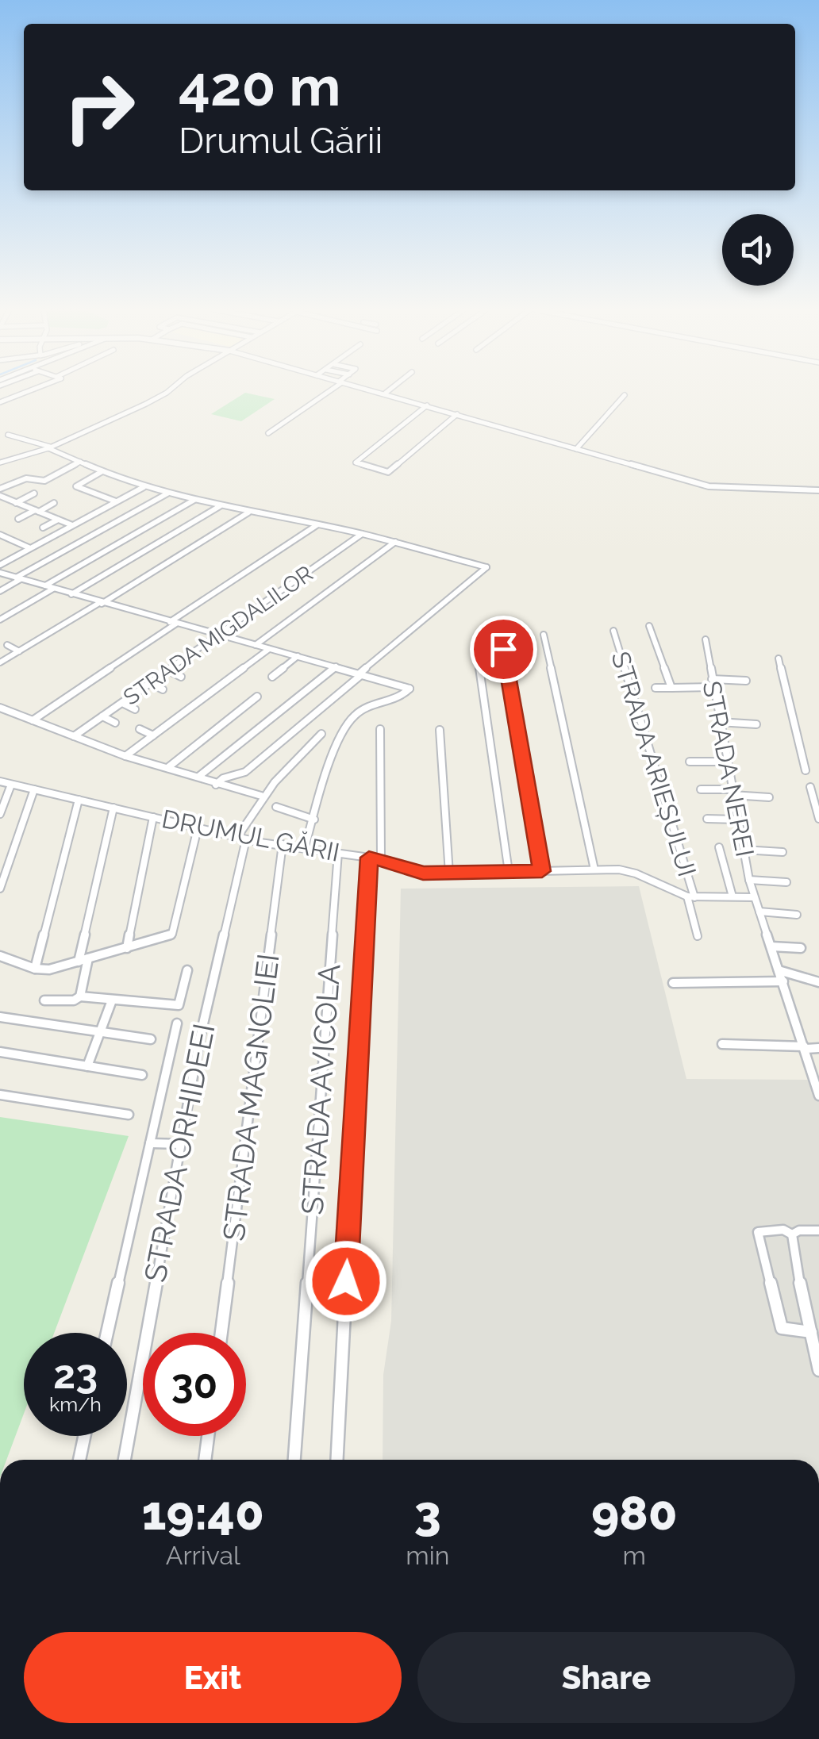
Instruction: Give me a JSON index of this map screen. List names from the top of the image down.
{
  "streets": {
    "street": [
      "STRADA MIGDALILOR",
      "STRADA ARIEȘULUI",
      "STRADA NEREI",
      "DRUMUL GĂRII",
      "STRADA AVICOLA",
      "STRADA MAGNOLIEI",
      "STRADA ORHIDEEI"
    ]
  },
  "crossings": [
    ["STRADA ARIEȘULUI", "DRUMUL GĂRII"],
    ["STRADA NEREI", "DRUMUL GĂRII"],
    ["DRUMUL GĂRII", "STRADA AVICOLA"],
    ["DRUMUL GĂRII", "STRADA MAGNOLIEI"],
    ["DRUMUL GĂRII", "STRADA ORHIDEEI"]
  ],
  "page": {
    "turn": ["420 m", "Drumul Gării"],
    "speed": "23 km/h",
    "limit": "30",
    "eta": [
      "19:40",
      "Arrival",
      "3",
      "min",
      "980",
      "m"
    ],
    "buttons": ["Exit", "Share"]
  }
}
